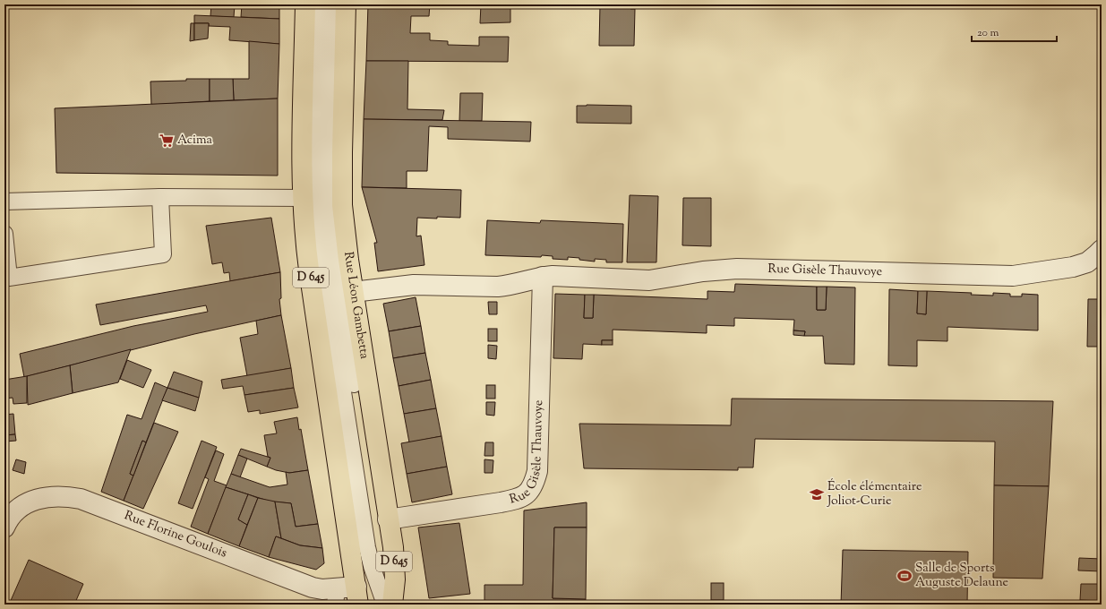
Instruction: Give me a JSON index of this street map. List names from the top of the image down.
{
  "streets": {
    "main road": ["D 645", "Rue Léon Gambetta"],
    "street": ["Rue Gisèle Thauvoye", "Rue Florine Goulois"]
  },
  "crossings": [
    ["Rue Gisèle Thauvoye", "Rue Léon Gambetta"],
    ["D 645", "Rue Florine Goulois"]
  ],
  "places": {
    "supermarket": ["Acima"],
    "school or university": ["École élémentaire Joliot-Curie"],
    "sports": ["Salle de Sports Auguste Delaune"]
  },
  "scale_bar": "20 m"
}
